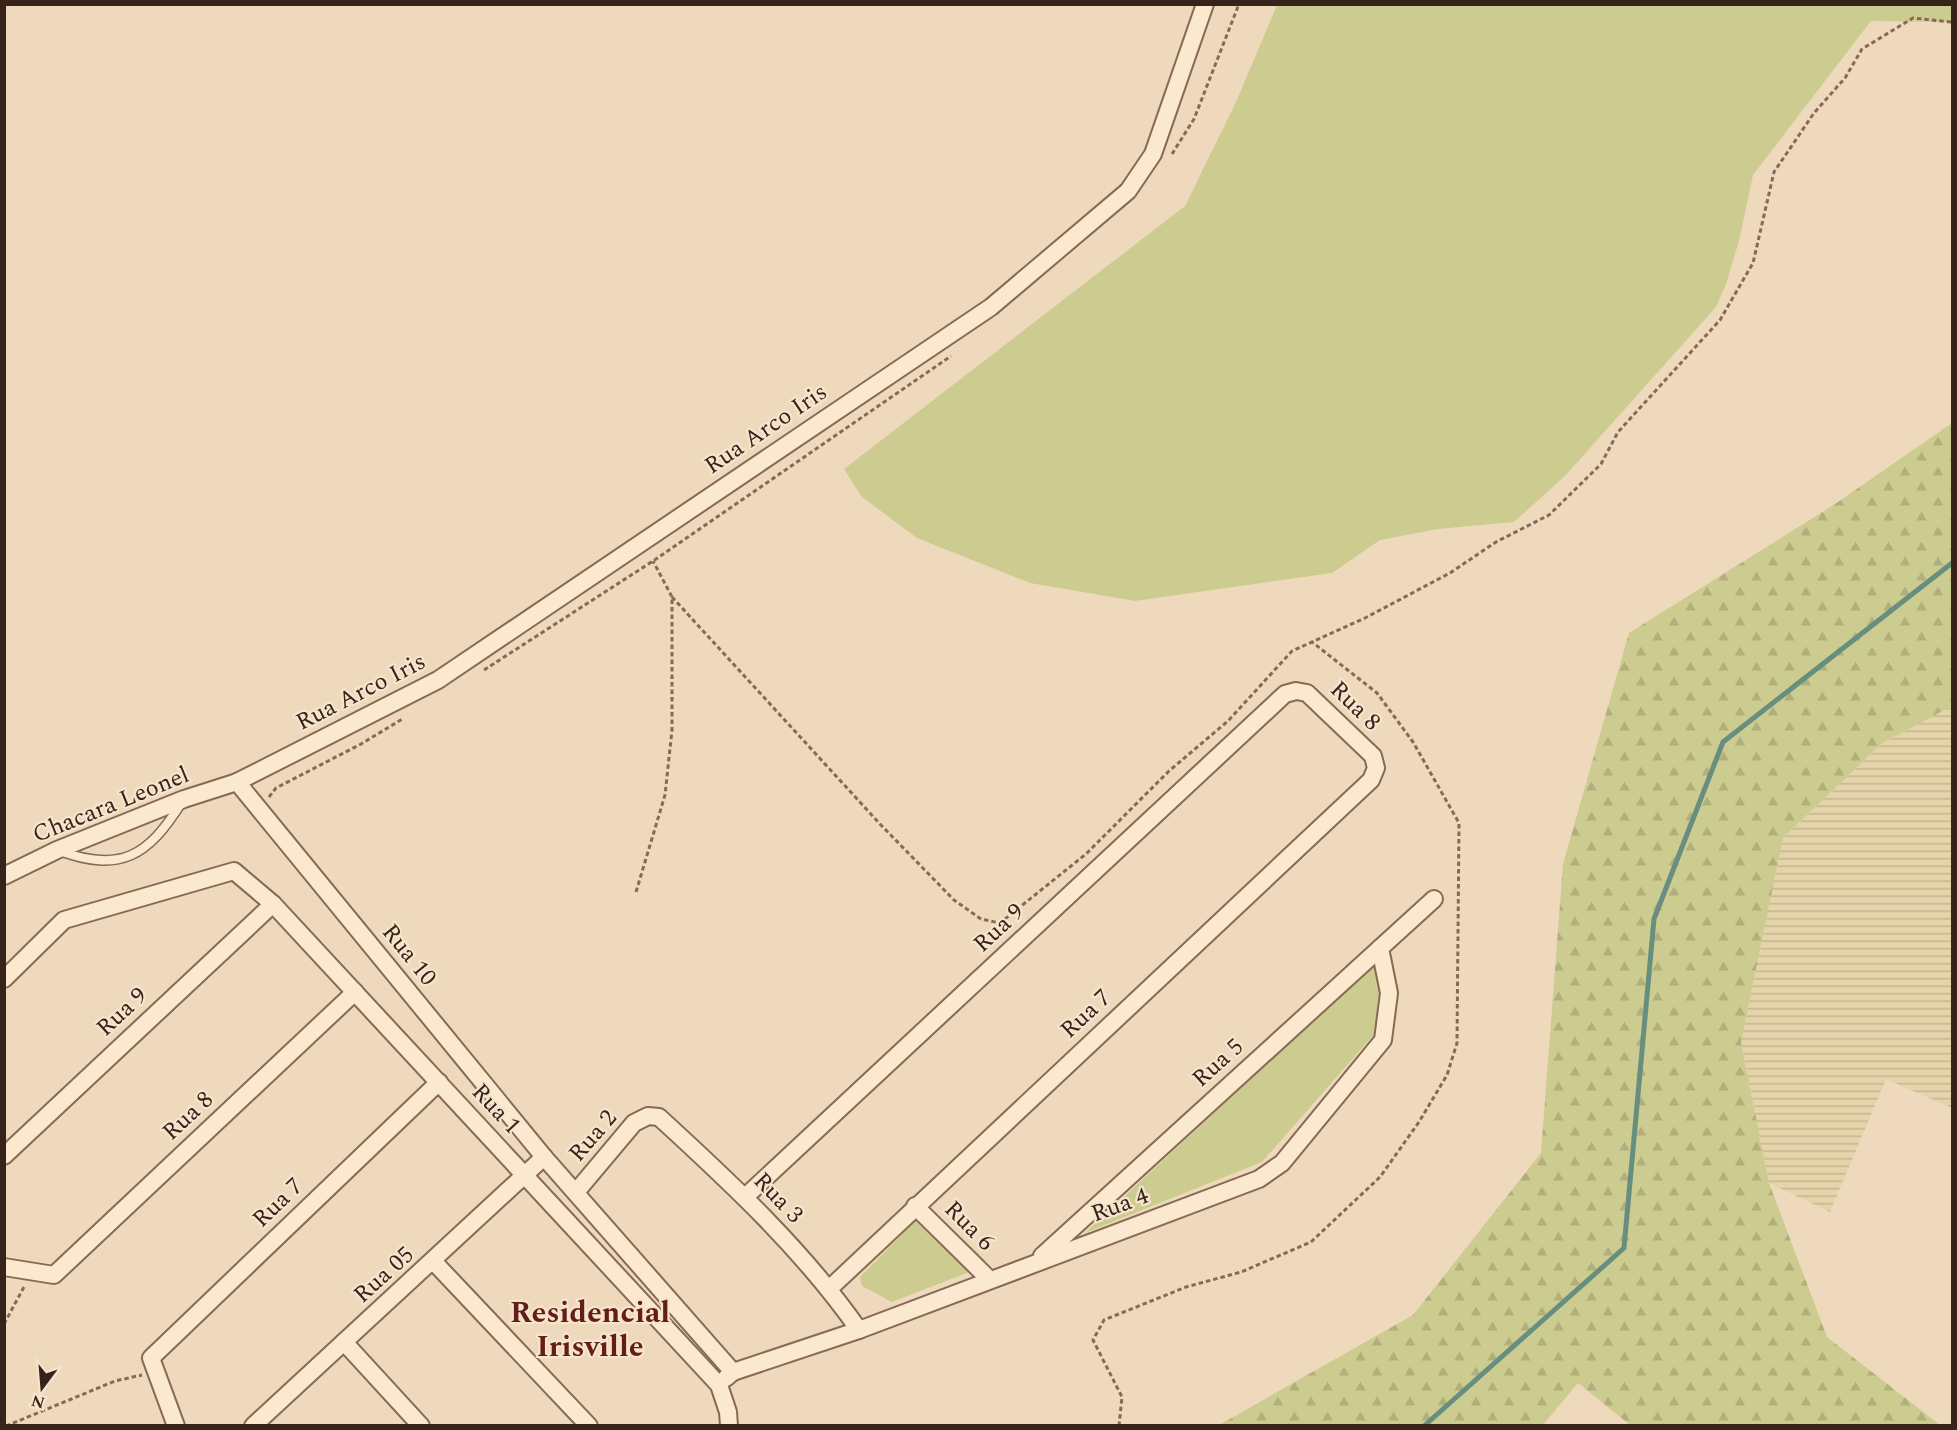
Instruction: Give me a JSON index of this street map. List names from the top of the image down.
{
  "streets": {
    "street": [
      "Rua Arco Iris",
      "Rua 8",
      "Chacara Leonel",
      "Rua 9",
      "Rua 10",
      "Rua 7",
      "Rua 5",
      "Rua 1",
      "Rua 2",
      "Rua 3",
      "Rua 4",
      "Rua 6",
      "Rua 05"
    ]
  },
  "crossings": [
    ["Rua Arco Iris", "Chacara Leonel"],
    ["Rua Arco Iris", "Rua 10"],
    ["Rua 8", "Rua 9"],
    ["Rua 8", "Rua 7"],
    ["Rua 8", "Rua 1"],
    ["Chacara Leonel", "Rua 10"],
    ["Rua 9", "Rua 1"],
    ["Rua 9", "Rua 3"],
    ["Rua 10", "Rua 05"],
    ["Rua 7", "Rua 1"],
    ["Rua 7", "Rua 3"],
    ["Rua 7", "Rua 6"],
    ["Rua 5", "Rua 4"],
    ["Rua 1", "Rua 05"],
    ["Rua 2", "Rua 3"],
    ["Rua 3", "Rua 4"],
    ["Rua 4", "Rua 6"]
  ],
  "districts": ["Residencial Irisville"],
  "north": "bottom"
}
